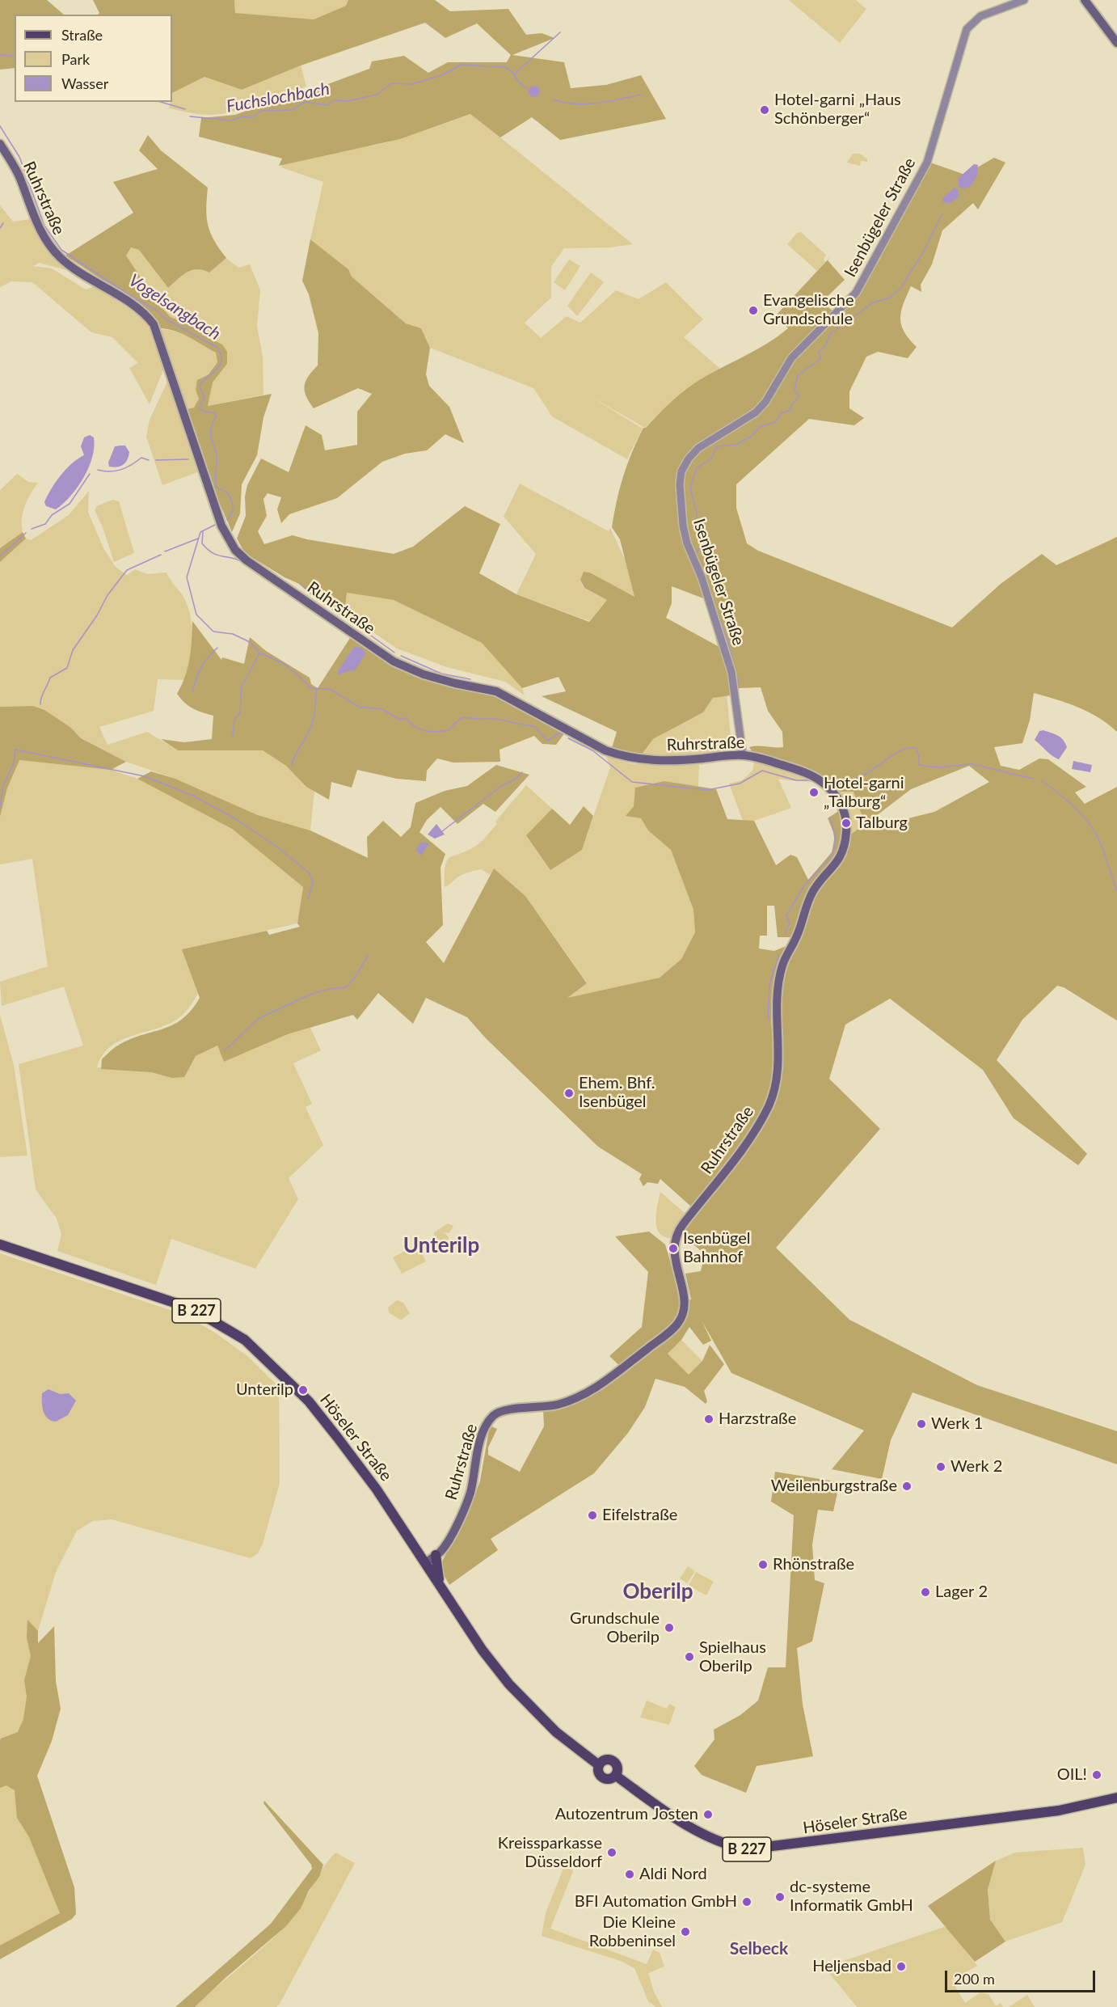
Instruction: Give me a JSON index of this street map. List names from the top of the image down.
{
  "streets": {
    "main road": ["Ruhrstraße", "B 227", "Höseler Straße"],
    "street": ["Isenbügeler Straße"]
  },
  "crossings": [
    ["Ruhrstraße", "Isenbügeler Straße"],
    ["Ruhrstraße", "Höseler Straße"]
  ],
  "districts": ["Unterilp", "Oberilp", "Selbeck"],
  "water": ["Fuchslochbach", "Vogelsangbach"],
  "places": [
    "Hotel-garni „Haus Schönberger“",
    "Evangelische Grundschule",
    "Hotel-garni „Talburg“",
    "Talburg",
    "Ehem. Bhf. Isenbügel",
    "Isenbügel Bahnhof",
    "Unterilp",
    "Harzstraße",
    "Werk 1",
    "Werk 2",
    "Weilenburgstraße",
    "Eifelstraße",
    "Rhönstraße",
    "Lager 2",
    "Grundschule Oberilp",
    "Spielhaus Oberilp",
    "OIL!",
    "Autozentrum Josten",
    "Kreissparkasse Düsseldorf",
    "Aldi Nord",
    "dc-systeme Informatik GmbH",
    "BFI Automation GmbH",
    "Die Kleine Robbeninsel",
    "Heljensbad"
  ],
  "legend": ["Straße", "Park", "Wasser"],
  "scale_bar": "200 m"
}
